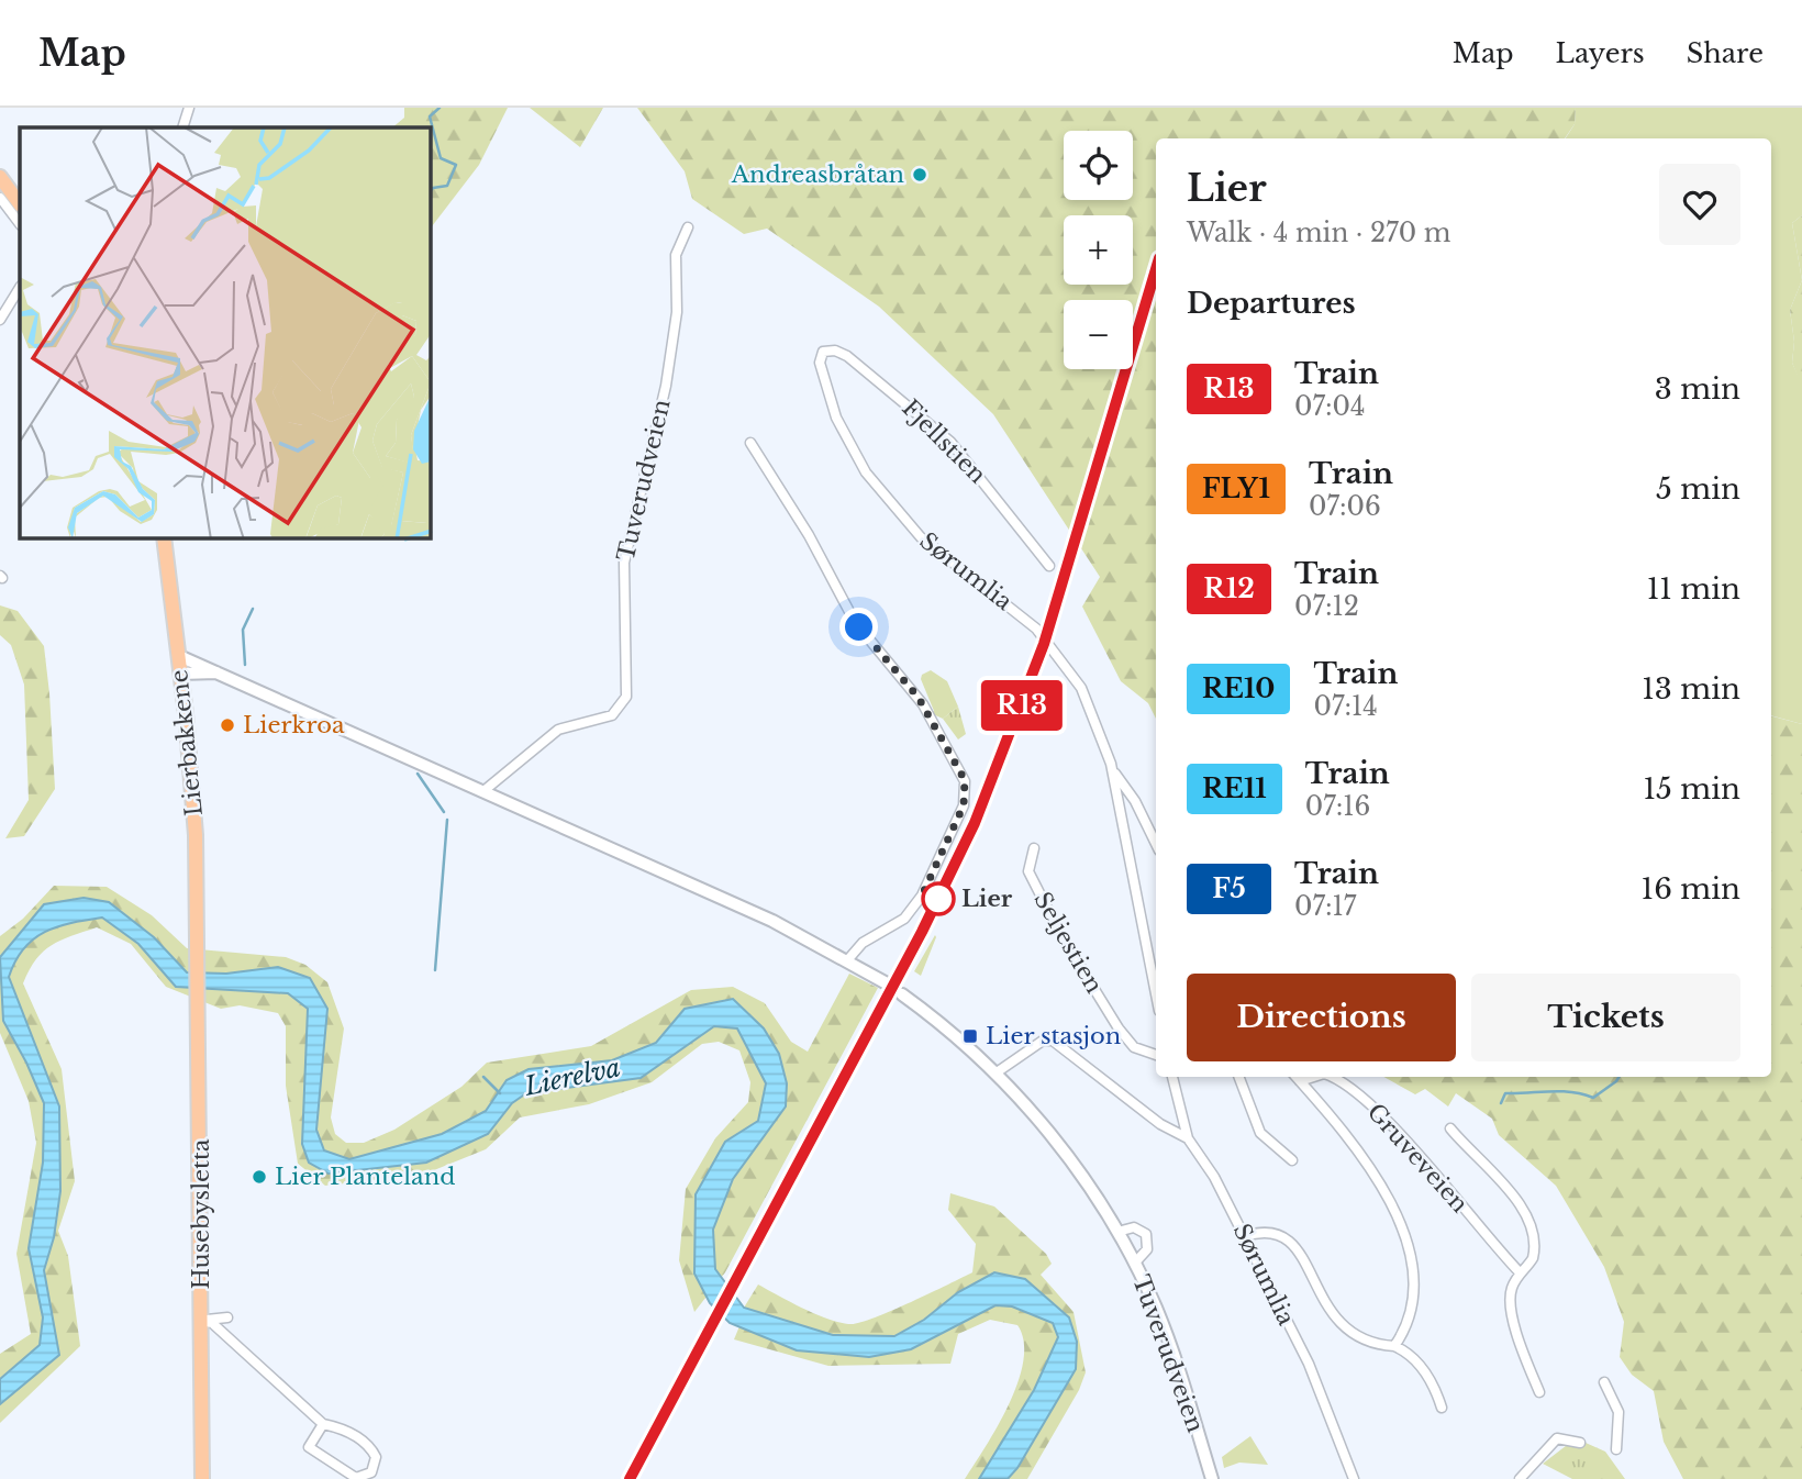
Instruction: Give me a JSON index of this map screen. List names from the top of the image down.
{
  "streets": {
    "main road": ["Tuverudveien", "Lierbakkene", "Husebysletta"],
    "street": [
      "Fjellstien",
      "Sørumlia",
      "Seljestien",
      "Gruveveien"
    ]
  },
  "crossings": [
    ["Fjellstien", "Sørumlia"],
    ["Lierbakkene", "Husebysletta"]
  ],
  "water": ["Lierelva"],
  "places": {
    "other": [
      "Andreasbråtan",
      "Lierkroa",
      "Lier",
      "Lier Planteland"
    ],
    "transit": ["Lier stasjon"]
  },
  "page": {
    "header": "Map",
    "nav": ["Map", "Layers", "Share"],
    "on_map": "R13",
    "map_buttons": ["+", "−"],
    "heading": [
      ["Lier", "Walk · 4 min · 270 m"],
      "Departures"
    ],
    "list": [
      {
        "mark": "R13",
        "name": "Train",
        "note": "07:04",
        "value": "3 min"
      },
      {
        "mark": "FLY1",
        "name": "Train",
        "note": "07:06",
        "value": "5 min"
      },
      {
        "mark": "R12",
        "name": "Train",
        "note": "07:12",
        "value": "11 min"
      },
      {
        "mark": "RE10",
        "name": "Train",
        "note": "07:14",
        "value": "13 min"
      },
      {
        "mark": "RE11",
        "name": "Train",
        "note": "07:16",
        "value": "15 min"
      },
      {
        "mark": "F5",
        "name": "Train",
        "note": "07:17",
        "value": "16 min"
      }
    ],
    "buttons": ["Directions", "Tickets"]
  }
}
